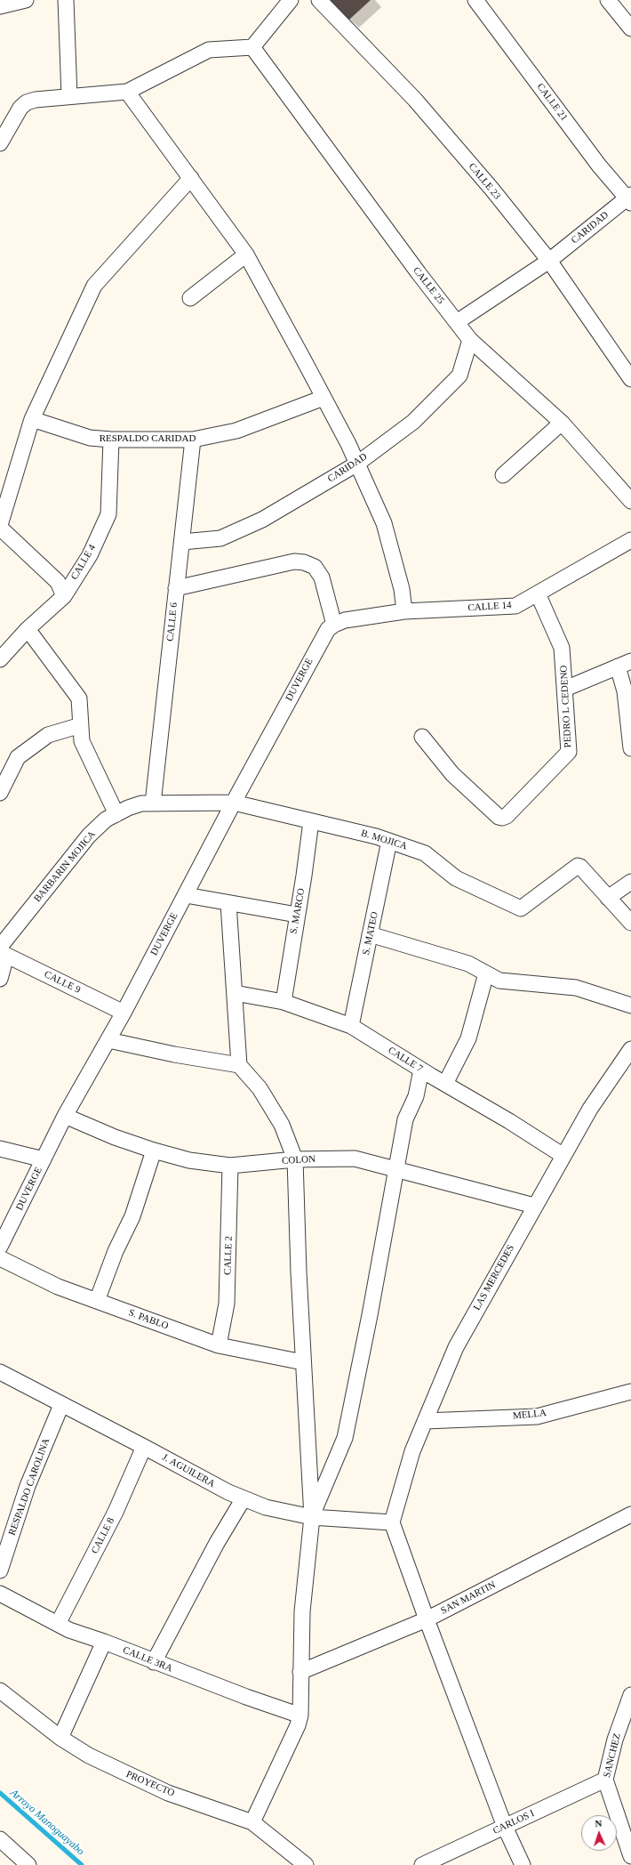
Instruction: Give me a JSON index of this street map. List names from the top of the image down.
{
  "streets": {
    "street": [
      "CALLE 21",
      "CALLE 23",
      "CARIDAD",
      "CALLE 25",
      "RESPALDO CARIDAD",
      "CALLE 4",
      "CALLE 14",
      "CALLE 6",
      "DUVERGE",
      "PEDRO L CEDENO",
      "B. MOJICA",
      "BARBARIN MOJICA",
      "S. MARCO",
      "S. MATEO",
      "CALLE 9",
      "CALLE 7",
      "COLON",
      "CALLE 2",
      "LAS MERCEDES",
      "S. PABLO",
      "MELLA",
      "J. AGUILERA",
      "RESPALDO CAROLINA",
      "CALLE 8",
      "SAN MARTIN",
      "CALLE 3RA",
      "SANCHEZ",
      "PROYECTO",
      "CARLOS I"
    ]
  },
  "crossings": [
    ["CALLE 21", "CARIDAD"],
    ["CALLE 23", "CARIDAD"],
    ["CARIDAD", "CALLE 25"],
    ["CARIDAD", "CALLE 6"],
    ["RESPALDO CARIDAD", "CALLE 4"],
    ["RESPALDO CARIDAD", "CALLE 6"],
    ["CALLE 14", "DUVERGE"],
    ["CALLE 14", "PEDRO L CEDENO"],
    ["CALLE 6", "B. MOJICA"],
    ["CALLE 6", "BARBARIN MOJICA"],
    ["DUVERGE", "B. MOJICA"],
    ["DUVERGE", "CALLE 9"],
    ["DUVERGE", "COLON"],
    ["B. MOJICA", "BARBARIN MOJICA"],
    ["B. MOJICA", "S. MARCO"],
    ["B. MOJICA", "S. MATEO"],
    ["BARBARIN MOJICA", "CALLE 9"],
    ["S. MARCO", "CALLE 7"],
    ["S. MATEO", "CALLE 7"],
    ["CALLE 7", "LAS MERCEDES"],
    ["COLON", "CALLE 2"],
    ["COLON", "LAS MERCEDES"],
    ["CALLE 2", "S. PABLO"],
    ["LAS MERCEDES", "MELLA"],
    ["LAS MERCEDES", "J. AGUILERA"],
    ["J. AGUILERA", "RESPALDO CAROLINA"],
    ["J. AGUILERA", "CALLE 8"],
    ["CALLE 8", "CALLE 3RA"],
    ["SANCHEZ", "CARLOS I"]
  ],
  "water": ["Arroyo Manoguayabo"],
  "north": "top"
}
